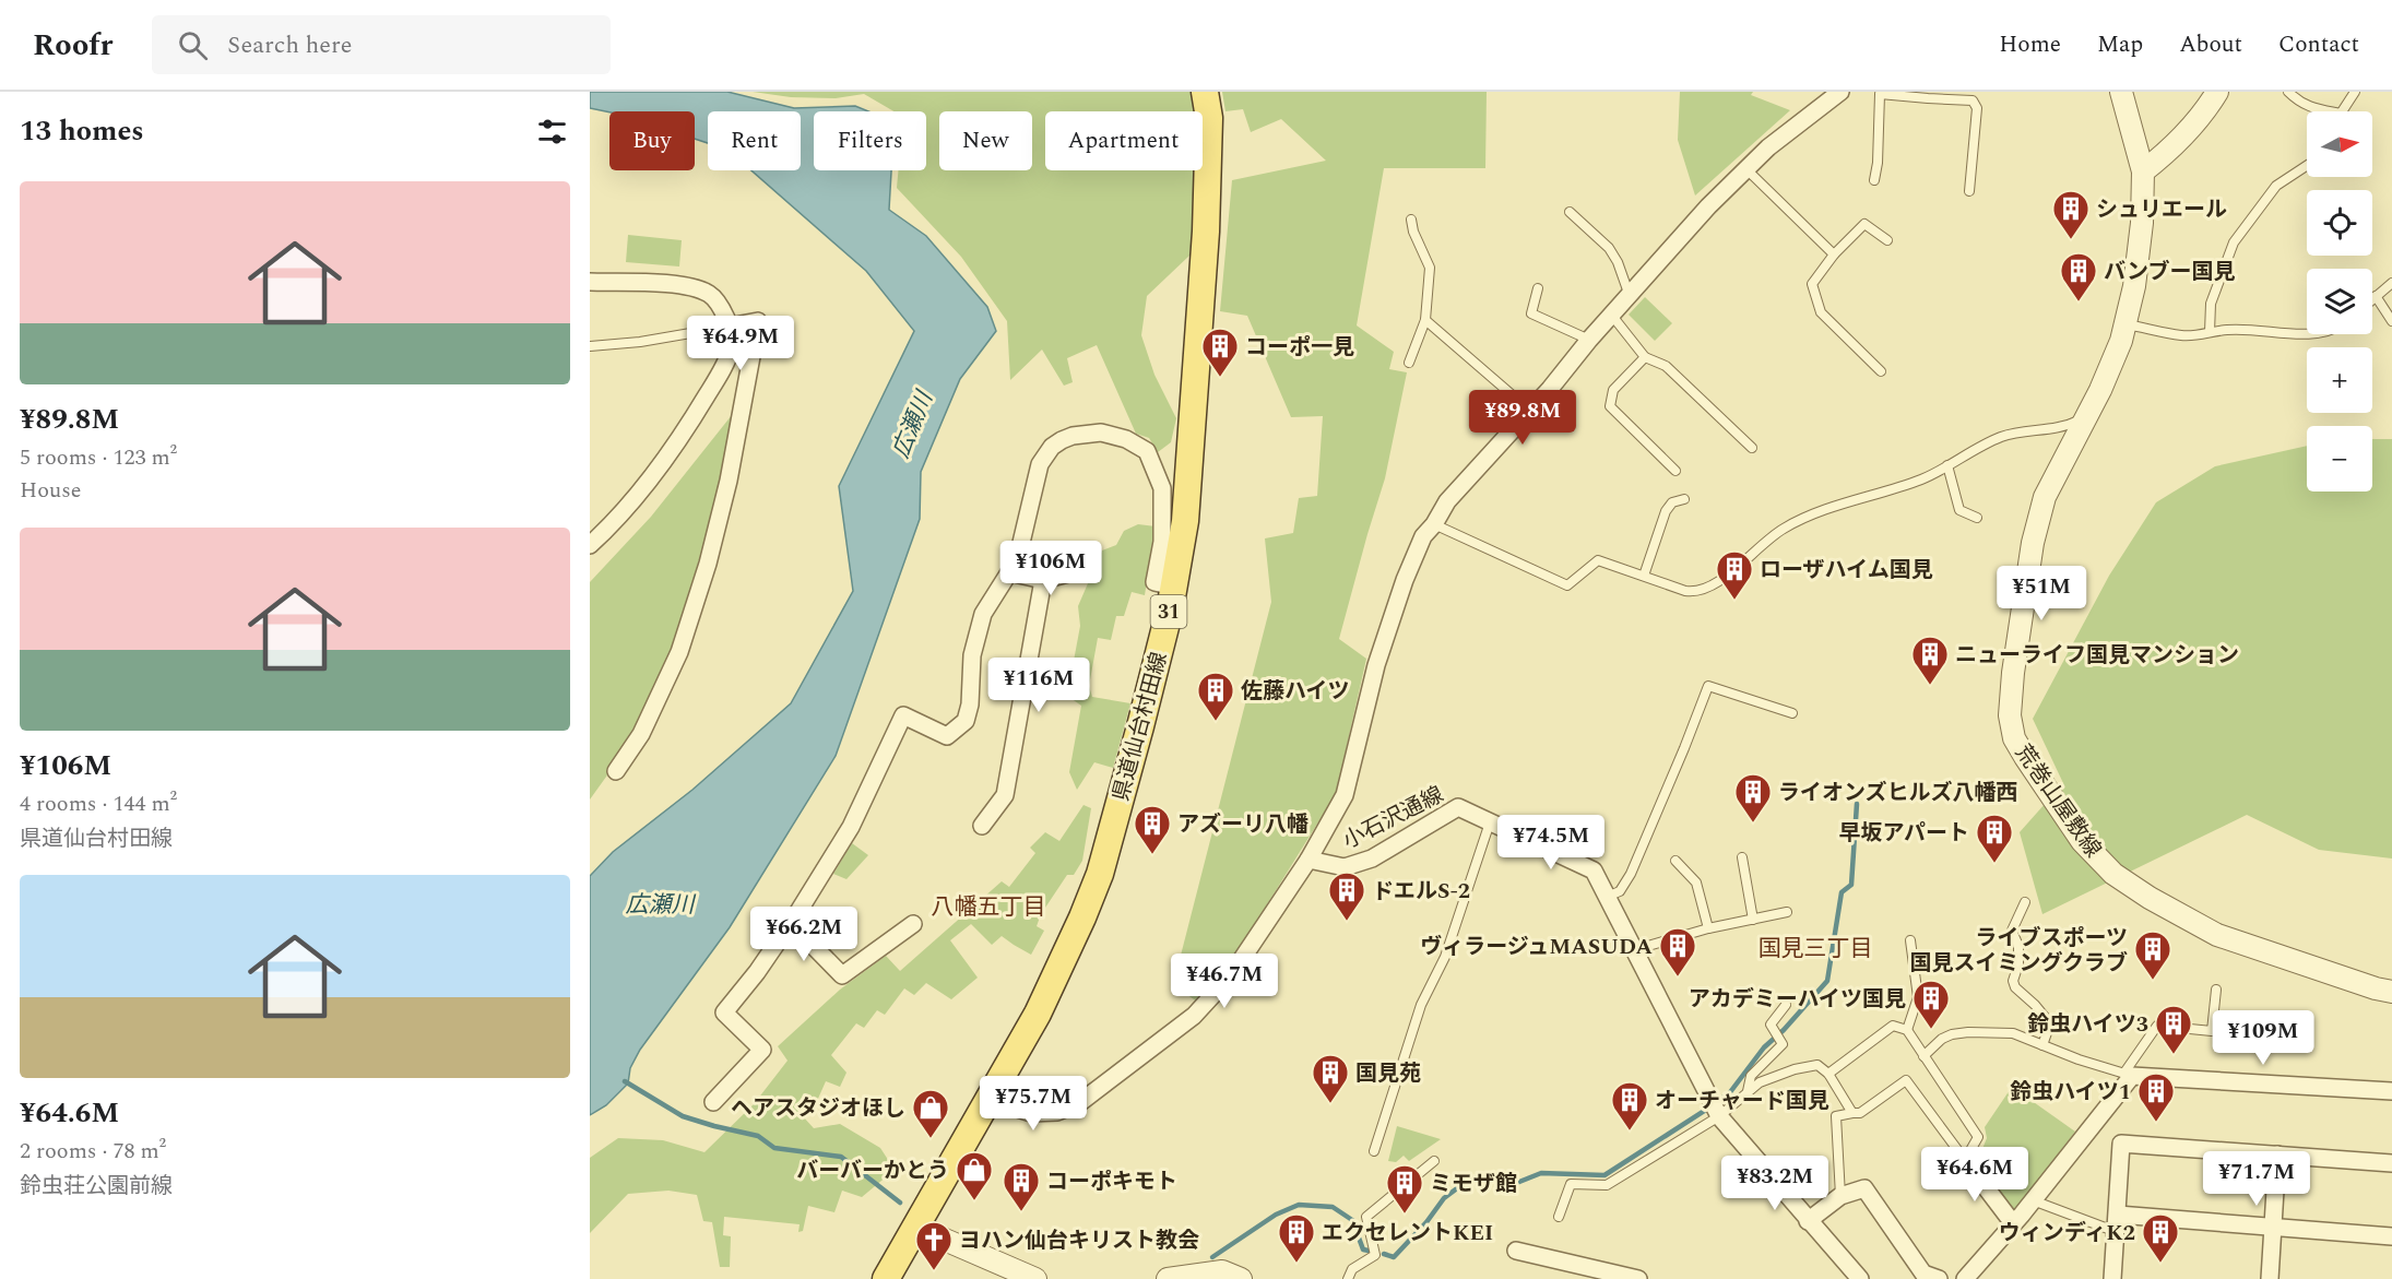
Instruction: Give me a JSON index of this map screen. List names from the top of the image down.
{
  "streets": {
    "main road": ["31", "県道仙台村田線"],
    "street": ["荒巻山屋敷線", "小石沢通線"]
  },
  "crossings": [
    ["31", "県道仙台村田線"]
  ],
  "districts": ["八幡五丁目", "国見三丁目"],
  "water": ["広瀬川"],
  "places": {
    "building": [
      "シュリエール",
      "バンブー国見",
      "コーポ一見",
      "ローザハイム国見",
      "ニューライフ国見マンション",
      "佐藤ハイツ",
      "ライオンズヒルズ八幡西",
      "アズーリ八幡",
      "早坂アパート",
      "ドエルS-2",
      "ヴィラージュMASUDA",
      "ライブスポーツ 国見スイミングクラブ",
      "アカデミーハイツ国見",
      "鈴虫ハイツ3",
      "国見苑",
      "鈴虫ハイツ1",
      "オーチャード国見",
      "コーポキモト",
      "ミモザ館",
      "エクセレントKEI",
      "ウィンディK2"
    ],
    "shop": ["ヘアスタジオほし", "バーバーかとう"],
    "church": ["ヨハン仙台キリスト教会"]
  },
  "north": "right",
  "page": {
    "header": "Roofr",
    "search": "Search here",
    "nav": [
      "Home",
      "Map",
      "About",
      "Contact"
    ],
    "heading": "13 homes",
    "map_buttons": ["+", "−"],
    "chip": [
      "Buy",
      "Rent",
      "Filters",
      "New",
      "Apartment"
    ],
    "list": [
      {
        "name": "¥89.8M",
        "note": "5 rooms · 123 m² · House"
      },
      {
        "name": "¥106M",
        "note": "4 rooms · 144 m² · 県道仙台村田線"
      },
      {
        "name": "¥64.6M",
        "note": "2 rooms · 78 m² · 鈴虫荘公園前線"
      }
    ],
    "price": [
      "¥64.9M",
      "¥89.8M",
      "¥106M",
      "¥51M",
      "¥116M",
      "¥74.5M",
      "¥66.2M",
      "¥46.7M",
      "¥109M",
      "¥75.7M",
      "¥64.6M",
      "¥71.7M",
      "¥83.2M"
    ]
  }
}
